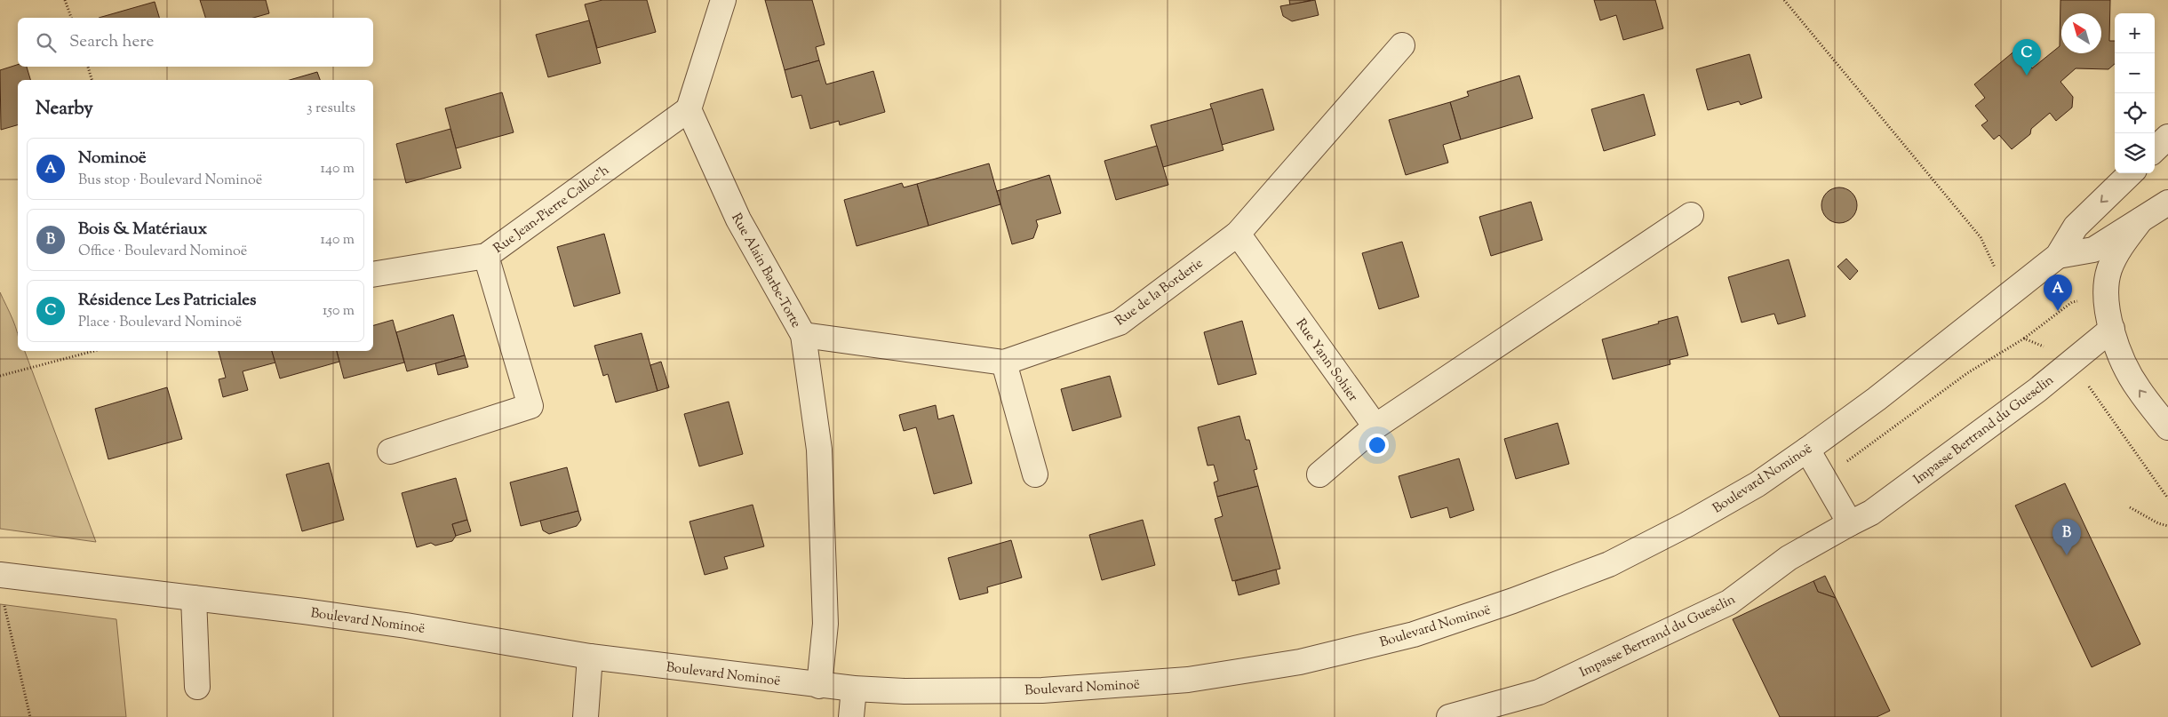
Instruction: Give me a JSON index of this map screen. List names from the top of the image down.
{
  "streets": {
    "street": [
      "Rue Jean-Pierre Calloc'h",
      "Rue Alain Barbe-Torte",
      "Rue de la Borderie",
      "Rue Yann Sohier",
      "Impasse Bertrand du Guesclin",
      "Boulevard Nominoë"
    ]
  },
  "crossings": [
    ["Rue Jean-Pierre Calloc'h", "Rue Alain Barbe-Torte"],
    ["Rue Alain Barbe-Torte", "Rue de la Borderie"],
    ["Rue Alain Barbe-Torte", "Boulevard Nominoë"],
    ["Rue de la Borderie", "Rue Yann Sohier"]
  ],
  "north": "top left",
  "page": {
    "map_buttons": ["+", "−"],
    "search": "Search here",
    "pins": ["C", "A", "B"],
    "heading": ["Nearby", "3 results"],
    "list": [
      {
        "mark": "A",
        "name": "Nominoë",
        "note": "Bus stop · Boulevard Nominoë",
        "value": "140 m"
      },
      {
        "mark": "B",
        "name": "Bois & Matériaux",
        "note": "Office · Boulevard Nominoë",
        "value": "140 m"
      },
      {
        "mark": "C",
        "name": "Résidence Les Patriciales",
        "note": "Place · Boulevard Nominoë",
        "value": "150 m"
      }
    ]
  }
}
